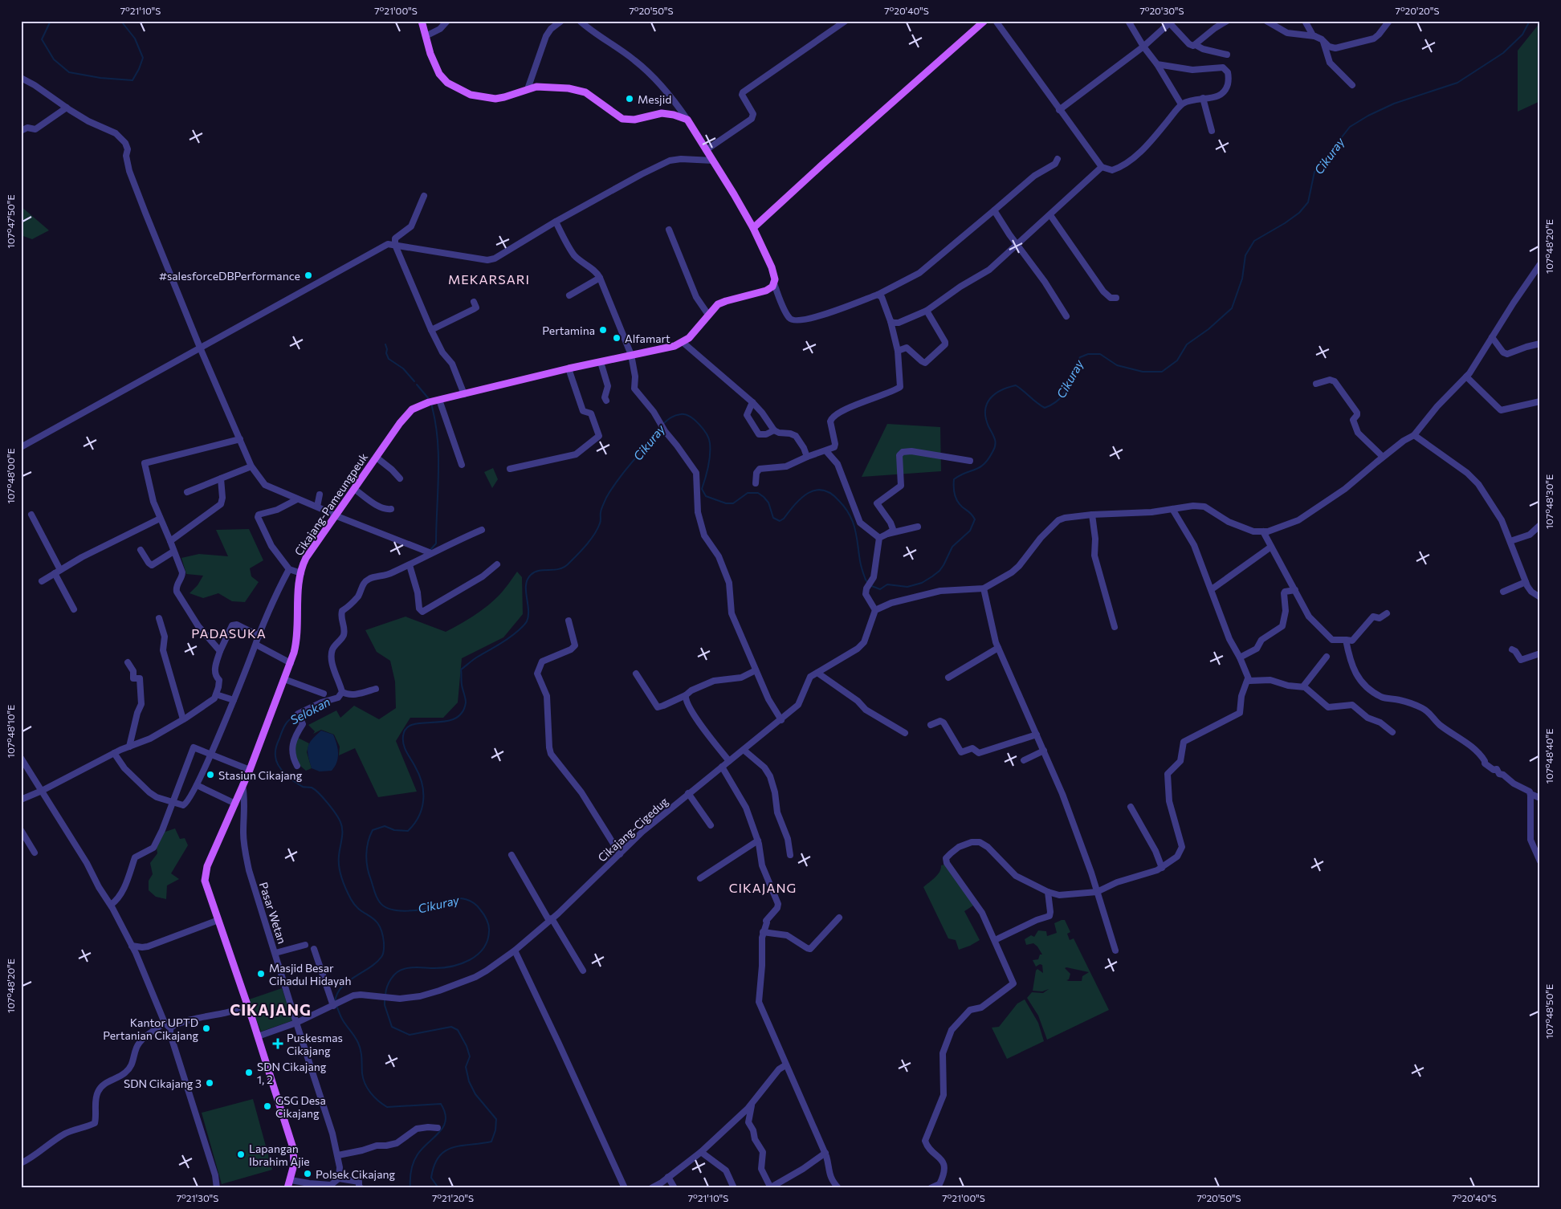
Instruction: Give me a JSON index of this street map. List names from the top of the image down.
{
  "streets": {
    "main road": ["Cikajang-Pameungpeuk"],
    "street": ["Cikajang-Cigedug", "Pasar Wetan"]
  },
  "crossings": [
    ["Cikajang-Pameungpeuk", "Cikajang-Cigedug"],
    ["Cikajang-Pameungpeuk", "Pasar Wetan"],
    ["Cikajang-Cigedug", "Pasar Wetan"]
  ],
  "districts": [
    "MEKARSARI",
    "PADASUKA",
    "CIKAJANG",
    "CIKAJANG"
  ],
  "water": ["Cikuray", "Selokan"],
  "places": {
    "other": [
      "Mesjid",
      "#salesforceDBPerformance",
      "Pertamina",
      "Alfamart",
      "Stasiun Cikajang",
      "Masjid Besar Cihadul Hidayah",
      "Kantor UPTD Pertanian Cikajang",
      "SDN Cikajang 1, 2",
      "SDN Cikajang 3",
      "GSG Desa Cikajang",
      "Lapangan Ibrahim Ajie",
      "Polsek Cikajang"
    ],
    "health": ["Puskesmas Cikajang"]
  },
  "coordinates": [
    "7°21'10\"S",
    "7°21'00\"S",
    "7°20'50\"S",
    "7°20'40\"S",
    "7°20'30\"S",
    "7°20'20\"S",
    "107°47'50\"E",
    "107°48'20\"E",
    "107°48'00\"E",
    "107°48'30\"E",
    "107°48'10\"E",
    "107°48'40\"E",
    "107°48'50\"E",
    "7°21'30\"S",
    "7°21'20\"S"
  ]
}
